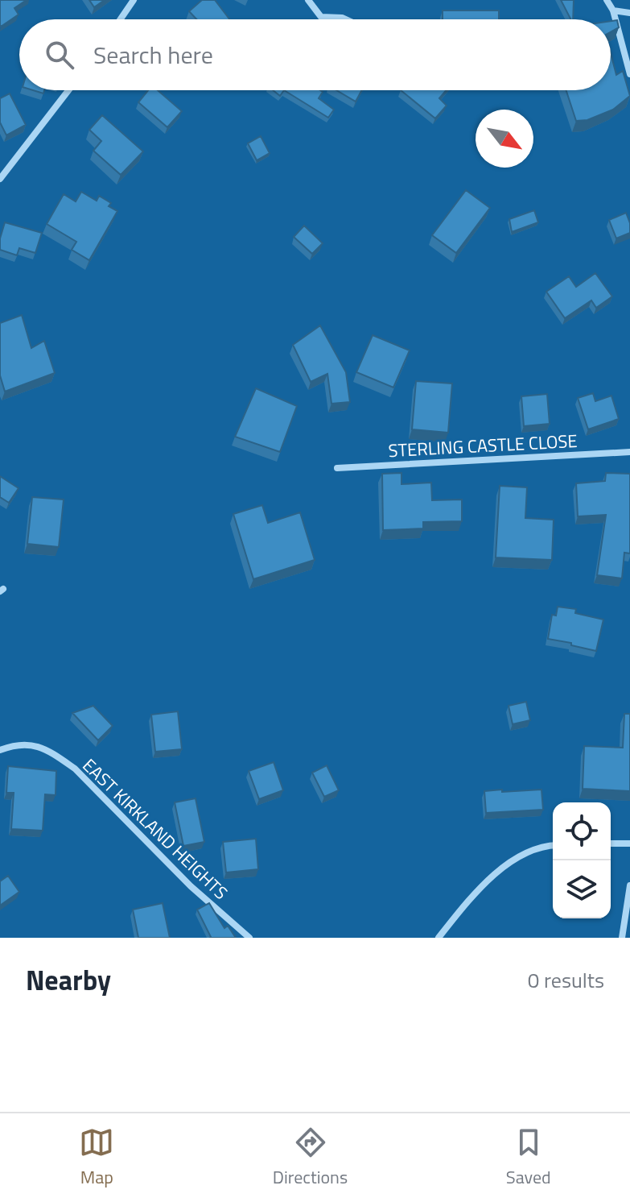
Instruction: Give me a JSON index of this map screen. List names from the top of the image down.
{
  "streets": {
    "street": ["STERLING CASTLE CLOSE", "EAST KIRKLAND HEIGHTS"]
  },
  "north": "bottom right",
  "page": {
    "search": "Search here",
    "heading": ["Nearby", "0 results"],
    "nav": ["Map", "Directions", "Saved"]
  }
}
